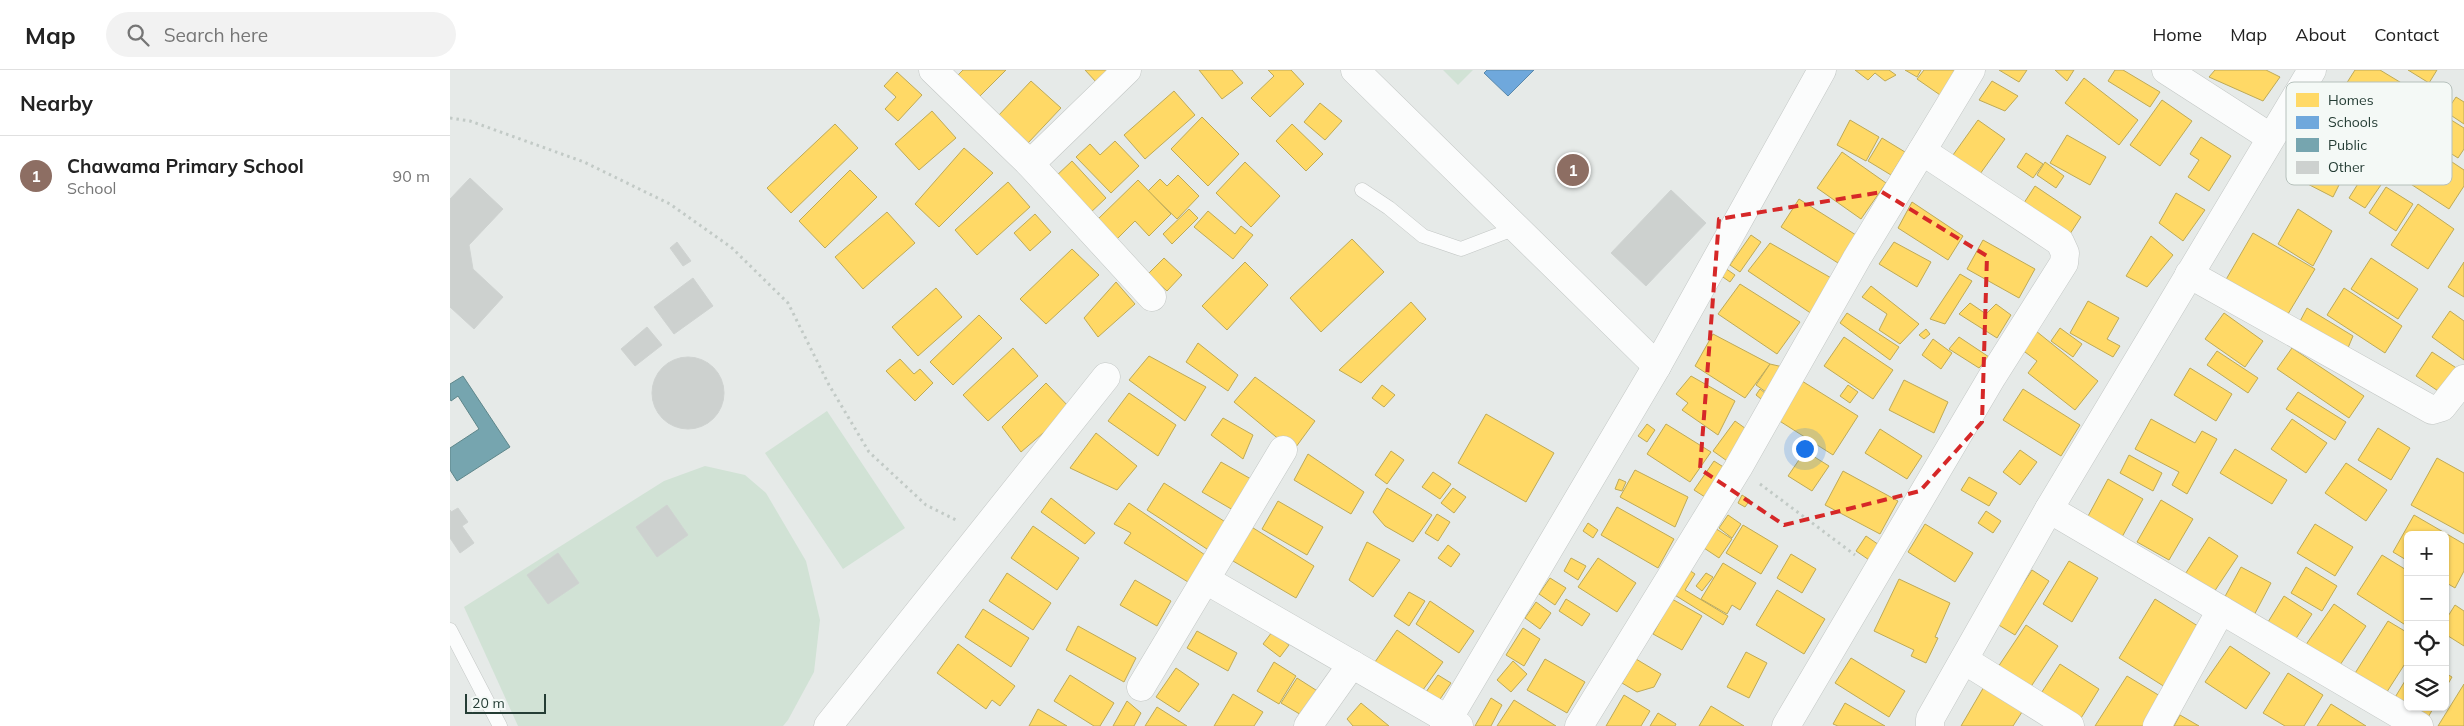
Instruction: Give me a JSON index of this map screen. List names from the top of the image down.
{
  "legend": [
    "Homes",
    "Schools",
    "Public",
    "Other"
  ],
  "scale_bar": "20 m",
  "page": {
    "header": "Map",
    "search": "Search here",
    "nav": [
      "Home",
      "Map",
      "About",
      "Contact"
    ],
    "heading": "Nearby",
    "list": [
      {
        "mark": "1",
        "name": "Chawama Primary School",
        "note": "School",
        "value": "90 m"
      }
    ],
    "pins": "1",
    "map_buttons": ["+", "−"],
    "scale": "20 m"
  }
}
